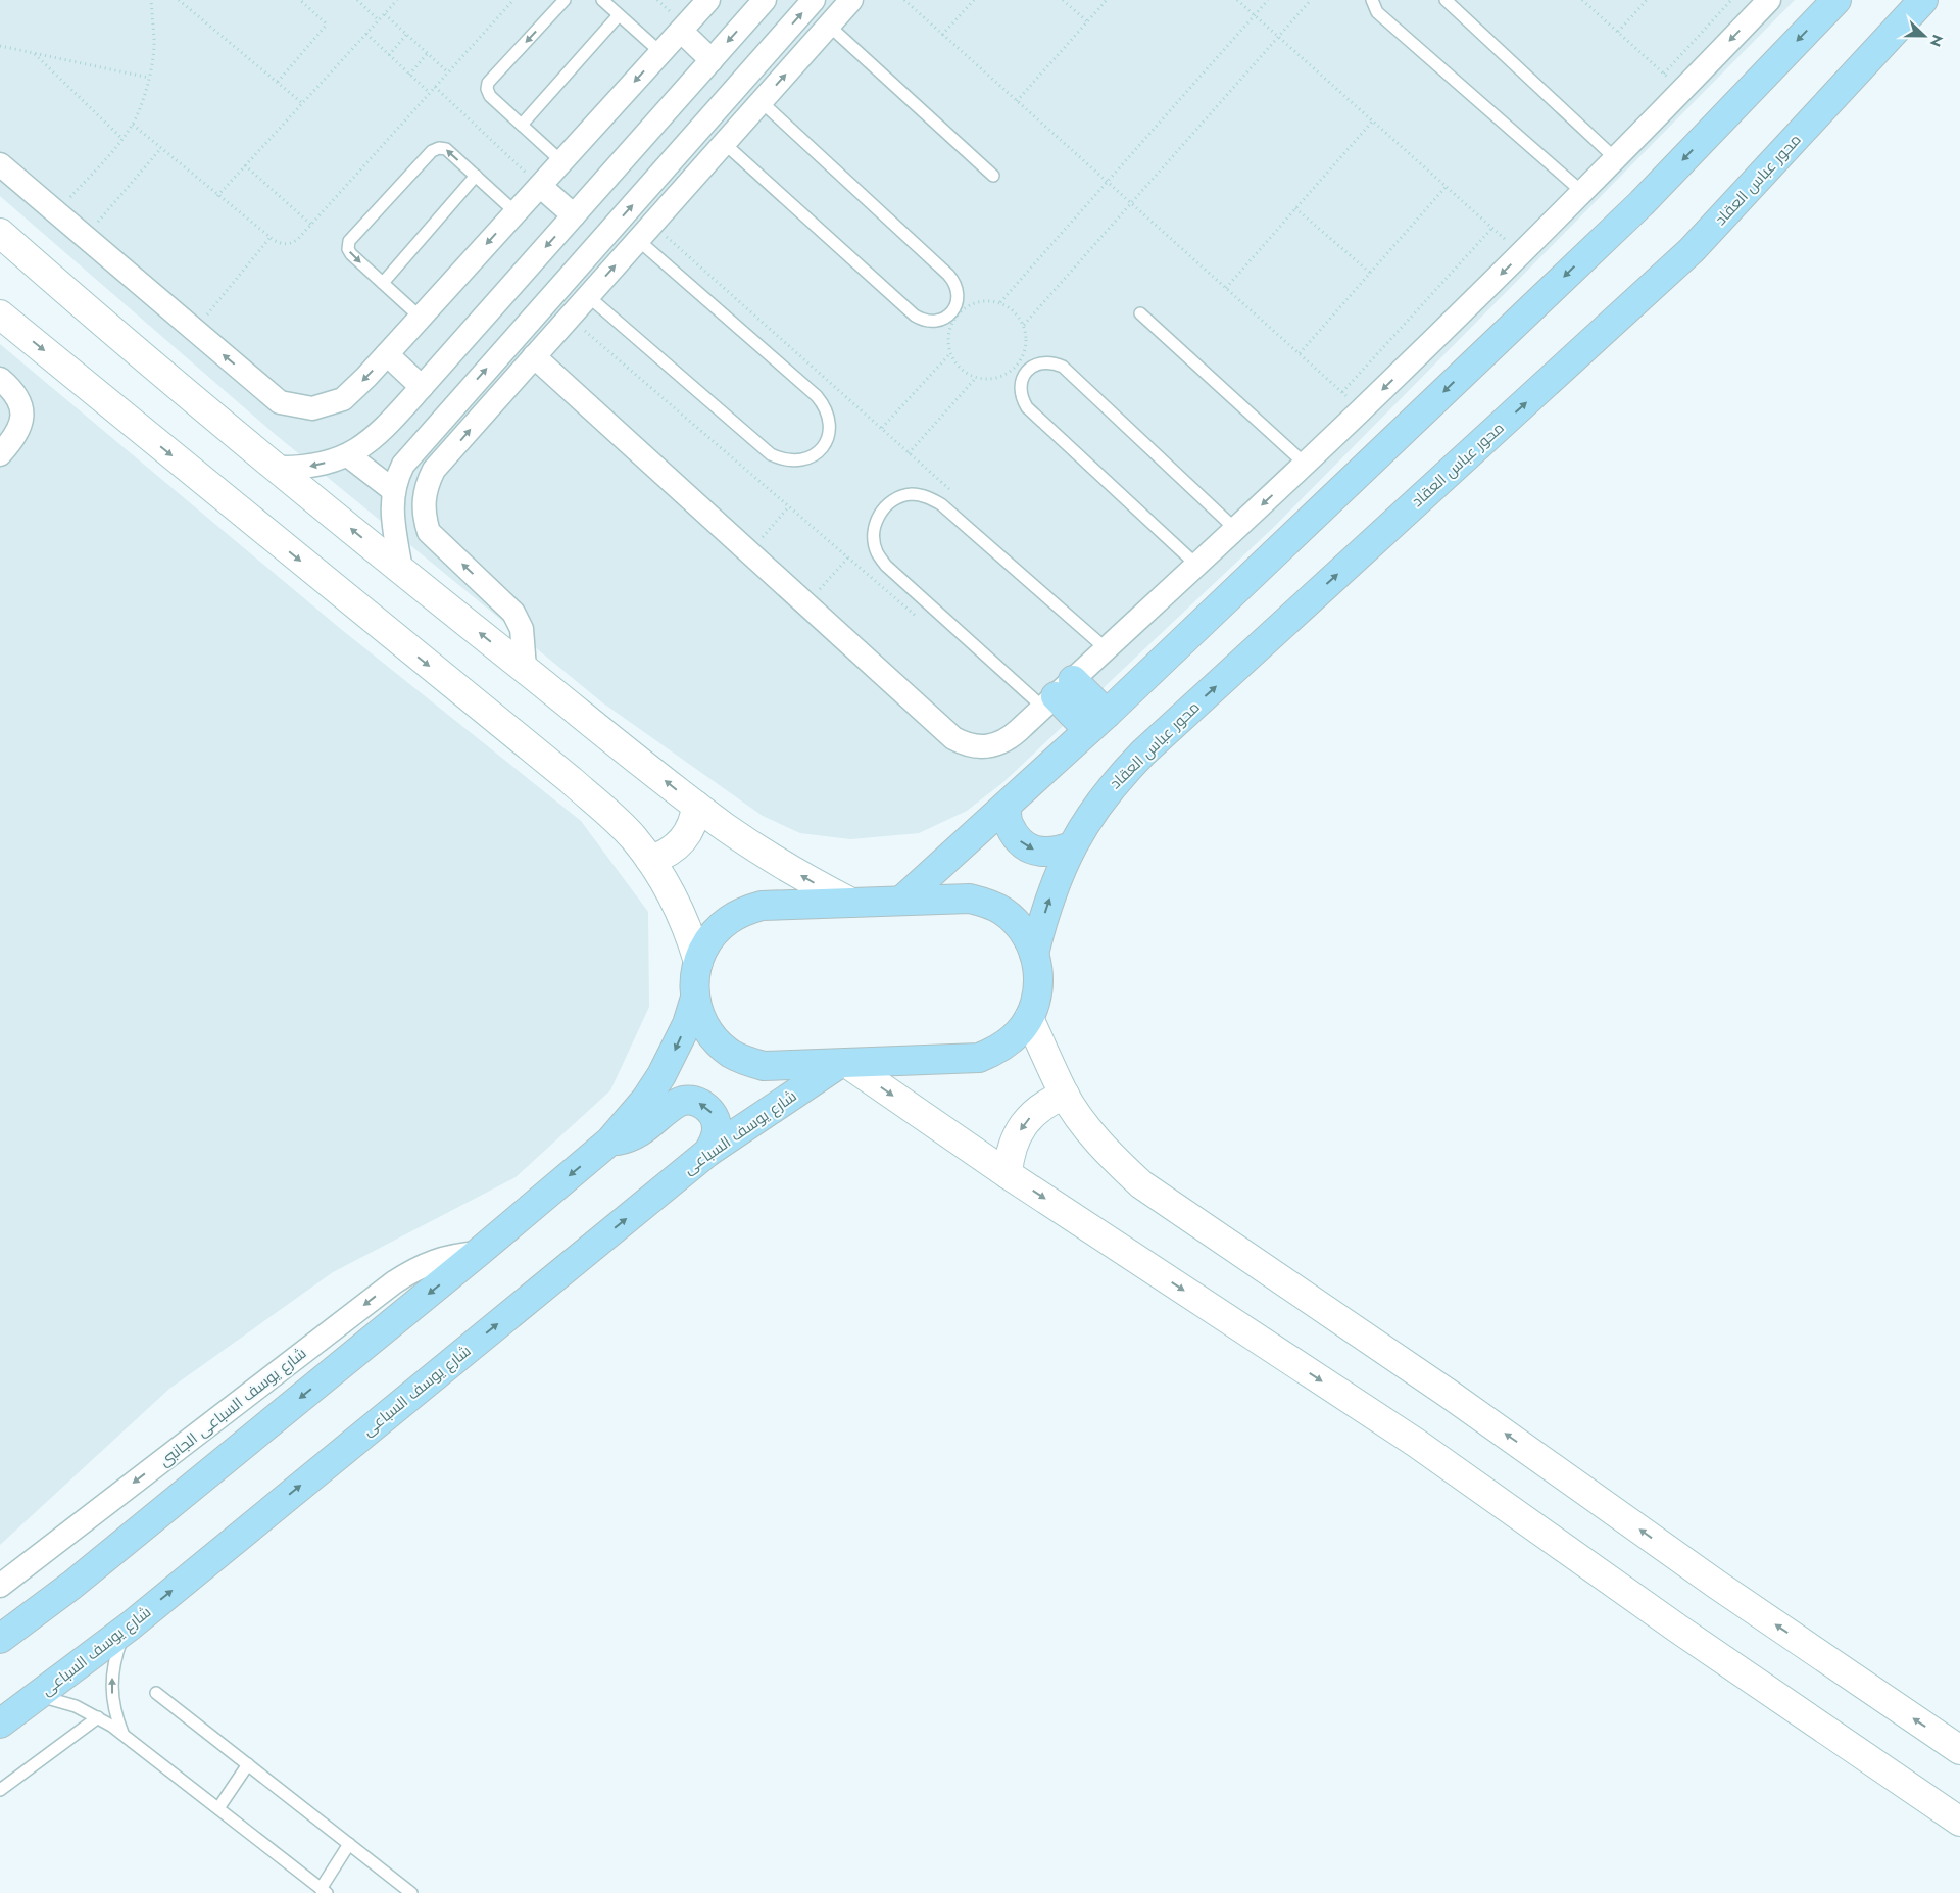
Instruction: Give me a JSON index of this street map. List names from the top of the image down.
{
  "streets": {
    "main road": ["محور عباس العقاد", "شارع يوسف السباعى"],
    "street": ["شارع يوسف السباعى الجانبى"]
  },
  "one_way": ["شارع يوسف السباعى الجانبى"],
  "north": "right"
}
